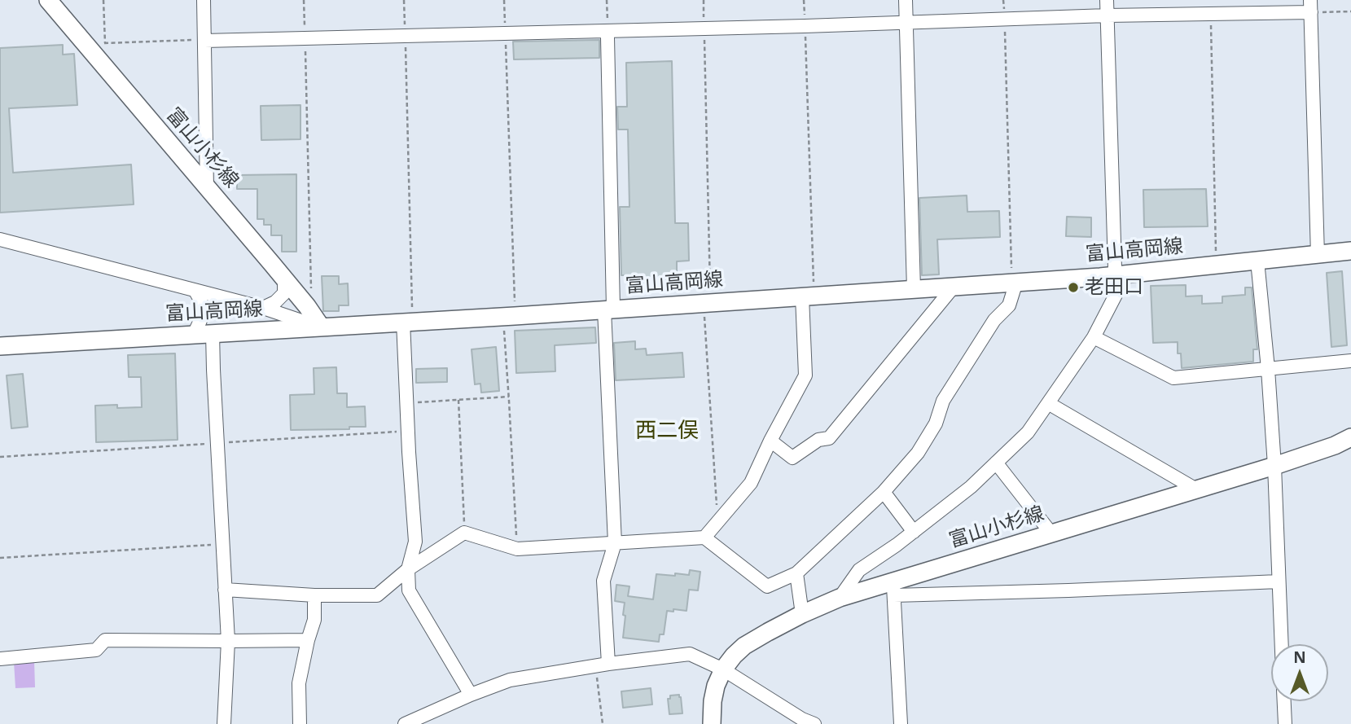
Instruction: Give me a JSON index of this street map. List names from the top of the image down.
{
  "streets": {
    "main road": ["富山小杉線", "富山高岡線"]
  },
  "crossings": [
    ["富山小杉線", "富山高岡線"]
  ],
  "districts": ["西二俣"],
  "places": ["老田口"],
  "north": "top"
}
